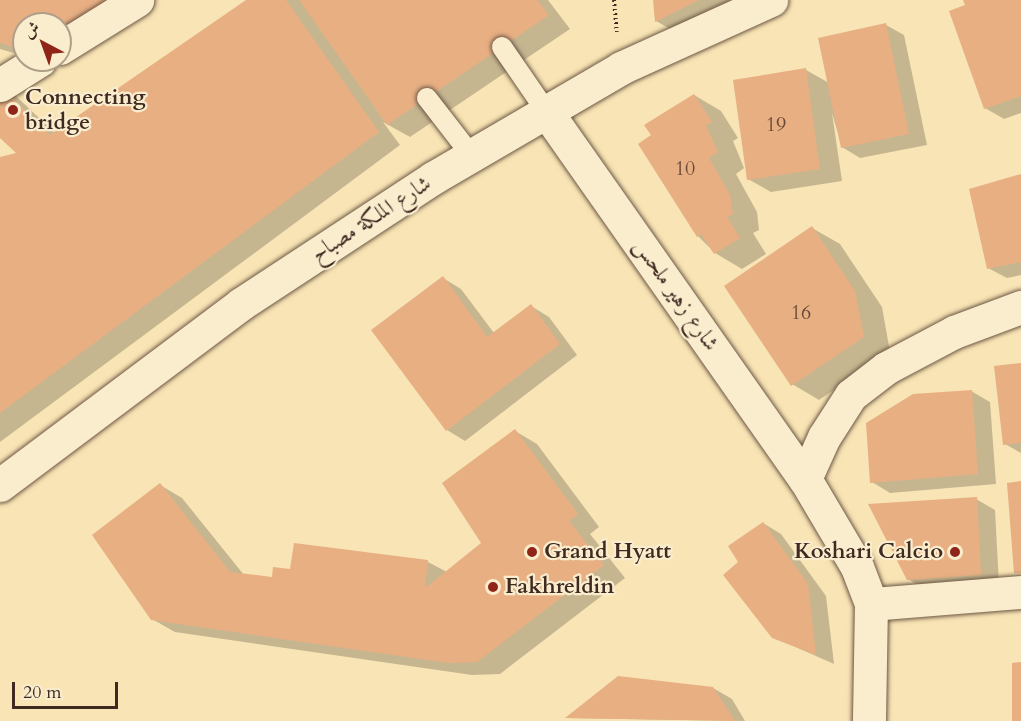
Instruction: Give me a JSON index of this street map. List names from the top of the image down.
{
  "streets": {
    "street": ["شارع الملكة مصباح", "شارع زهير ملحس"]
  },
  "crossings": [
    ["شارع الملكة مصباح", "شارع زهير ملحس"]
  ],
  "places": [
    "Connecting bridge",
    "Grand Hyatt",
    "Koshari Calcio",
    "Fakhreldin"
  ],
  "house_numbers": ["19", "10", "16"],
  "scale_bar": "20 m",
  "north": "top left"
}
